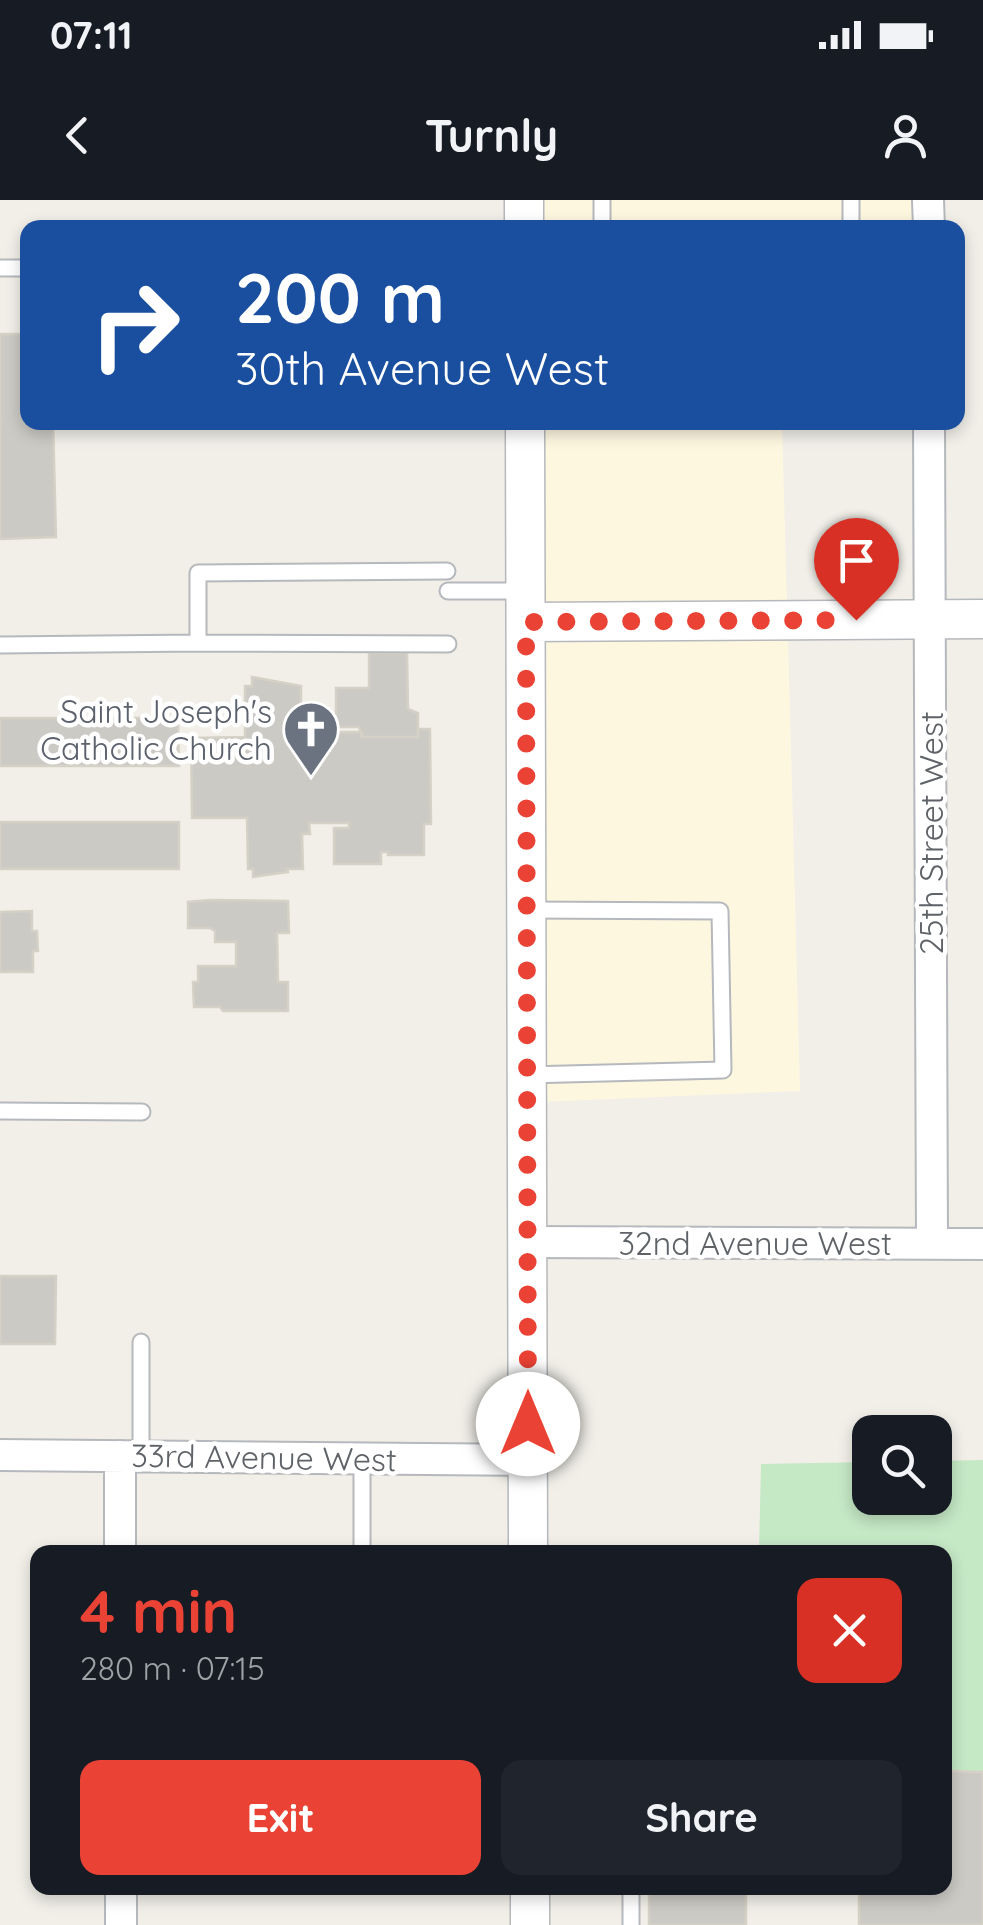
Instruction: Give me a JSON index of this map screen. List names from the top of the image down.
{
  "streets": {
    "street": ["25th Street West", "32nd Avenue West", "33rd Avenue West"]
  },
  "crossings": [
    ["25th Street West", "32nd Avenue West"]
  ],
  "places": {
    "church": ["Saint Joseph's Catholic Church"]
  },
  "page": {
    "status": "07:11",
    "header": "Turnly",
    "turn": ["200 m", "30th Avenue West"],
    "heading": ["4 min", "280 m · 07:15"],
    "buttons": ["Exit", "Share"]
  }
}
